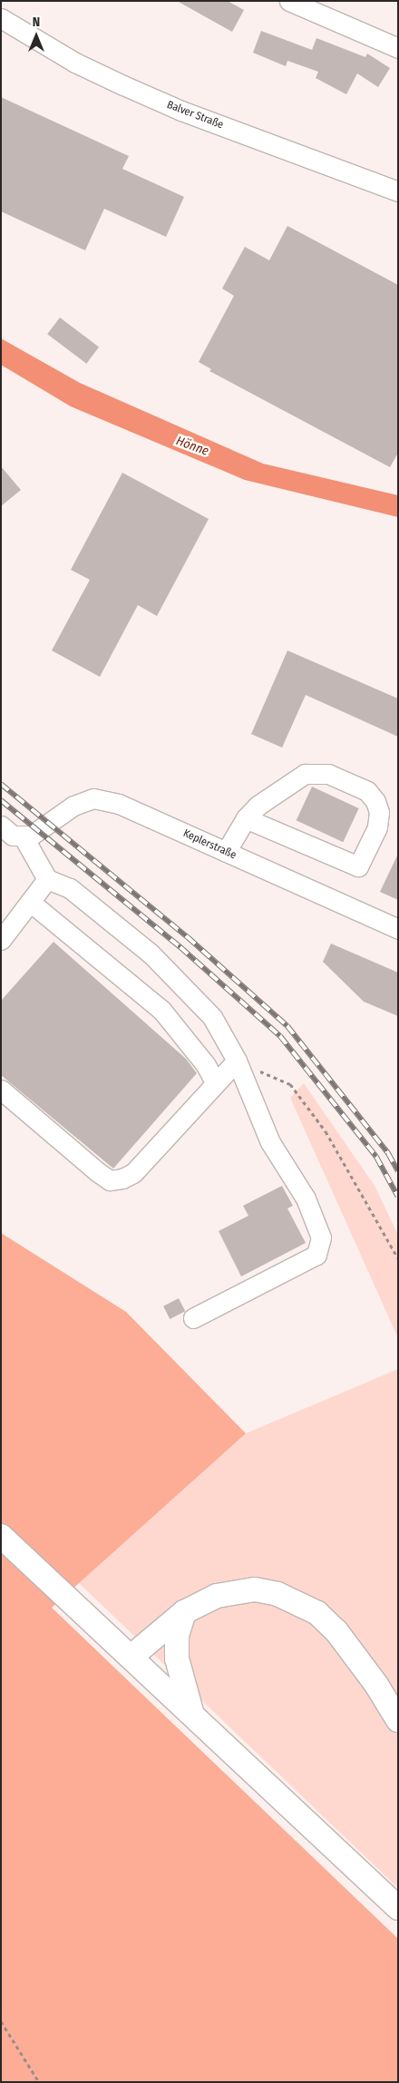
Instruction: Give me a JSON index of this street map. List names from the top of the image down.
{
  "streets": {
    "street": ["Balver Straße", "Keplerstraße"]
  },
  "water": ["Hönne"],
  "north": "top"
}
